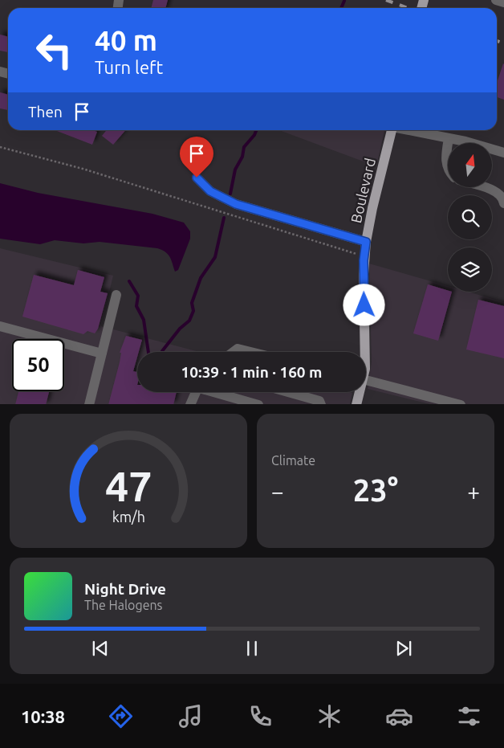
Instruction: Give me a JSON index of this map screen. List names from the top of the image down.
{
  "streets": {
    "main road": ["Boulevard"]
  },
  "north": "top",
  "page": {
    "turn": ["40 m", "Turn left"],
    "then": "Then",
    "limit": "50",
    "trip": "10:39 · 1 min · 160 m",
    "tile": "Climate",
    "heat": ["−", "23°", "+"],
    "song": ["Night Drive", "The Halogens"],
    "tabs": "10:38",
    "gauge": ["47", "km/h"]
  }
}
